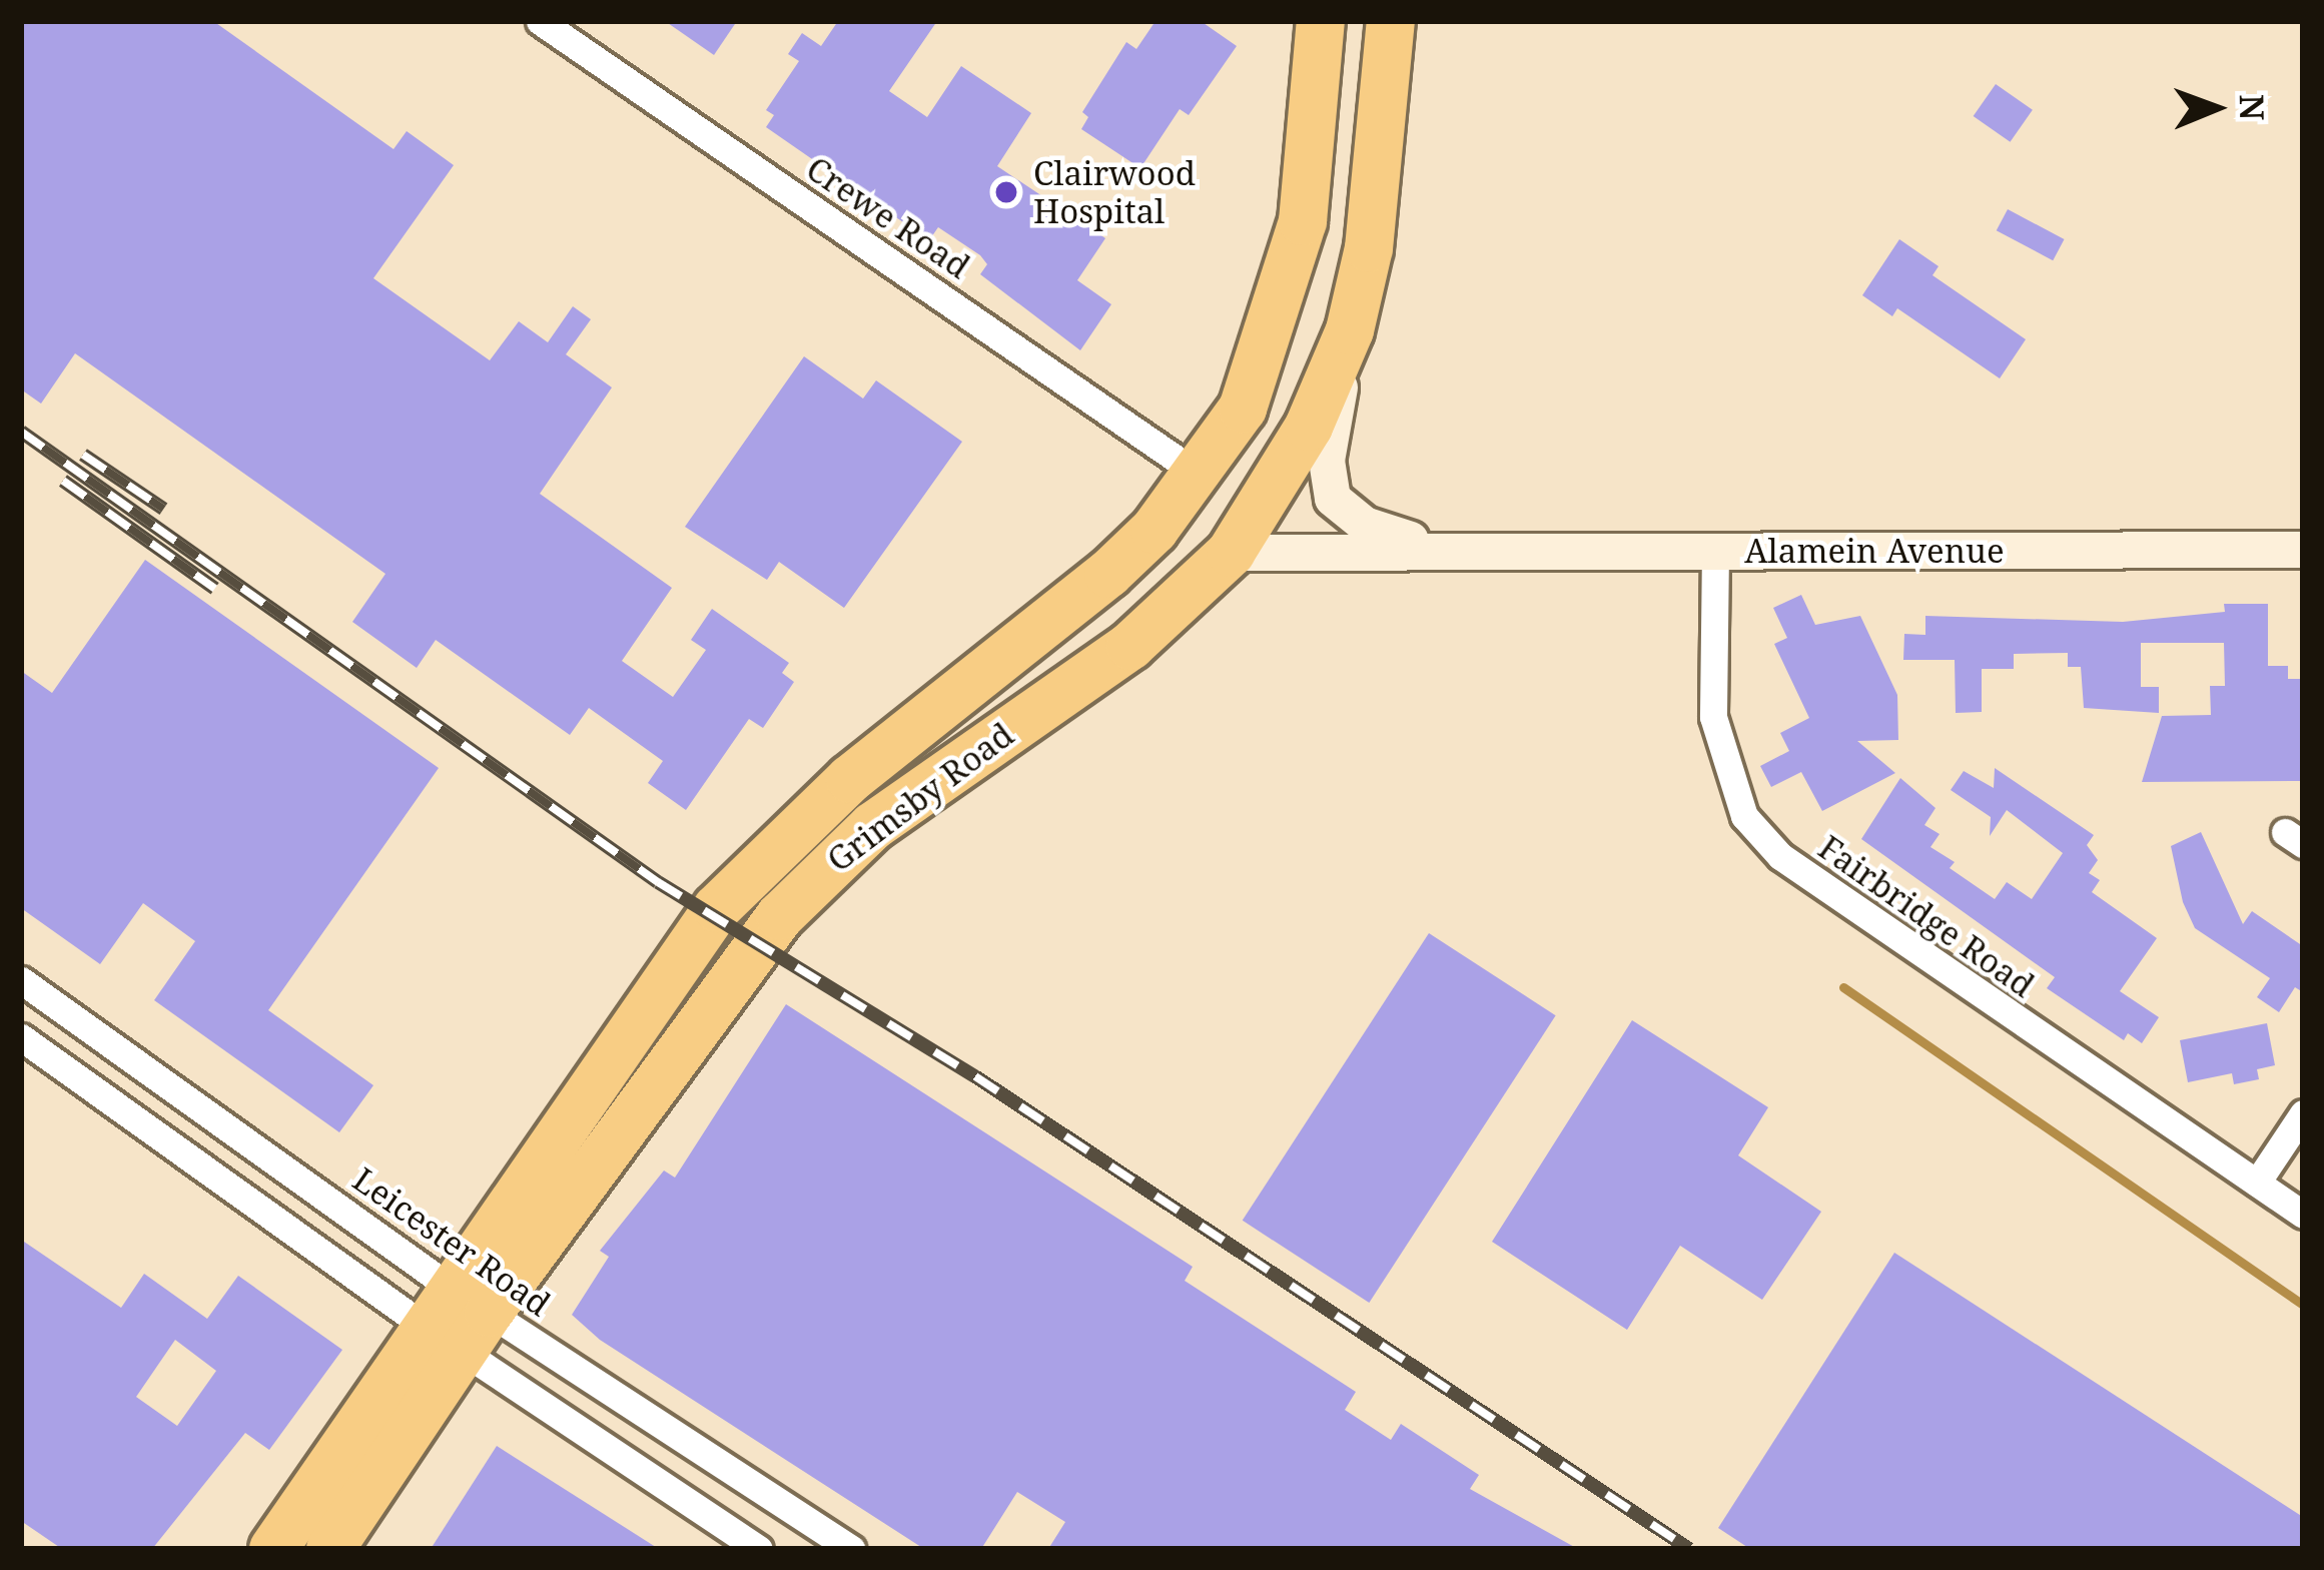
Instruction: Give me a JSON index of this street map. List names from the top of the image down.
{
  "streets": {
    "highway": ["Grimsby Road"],
    "street": [
      "Crewe Road",
      "Alamein Avenue",
      "Fairbridge Road",
      "Leicester Road"
    ]
  },
  "crossings": [
    ["Crewe Road", "Grimsby Road"],
    ["Alamein Avenue", "Grimsby Road"],
    ["Alamein Avenue", "Fairbridge Road"],
    ["Grimsby Road", "Leicester Road"]
  ],
  "places": ["Clairwood Hospital"],
  "north": "right"
}
